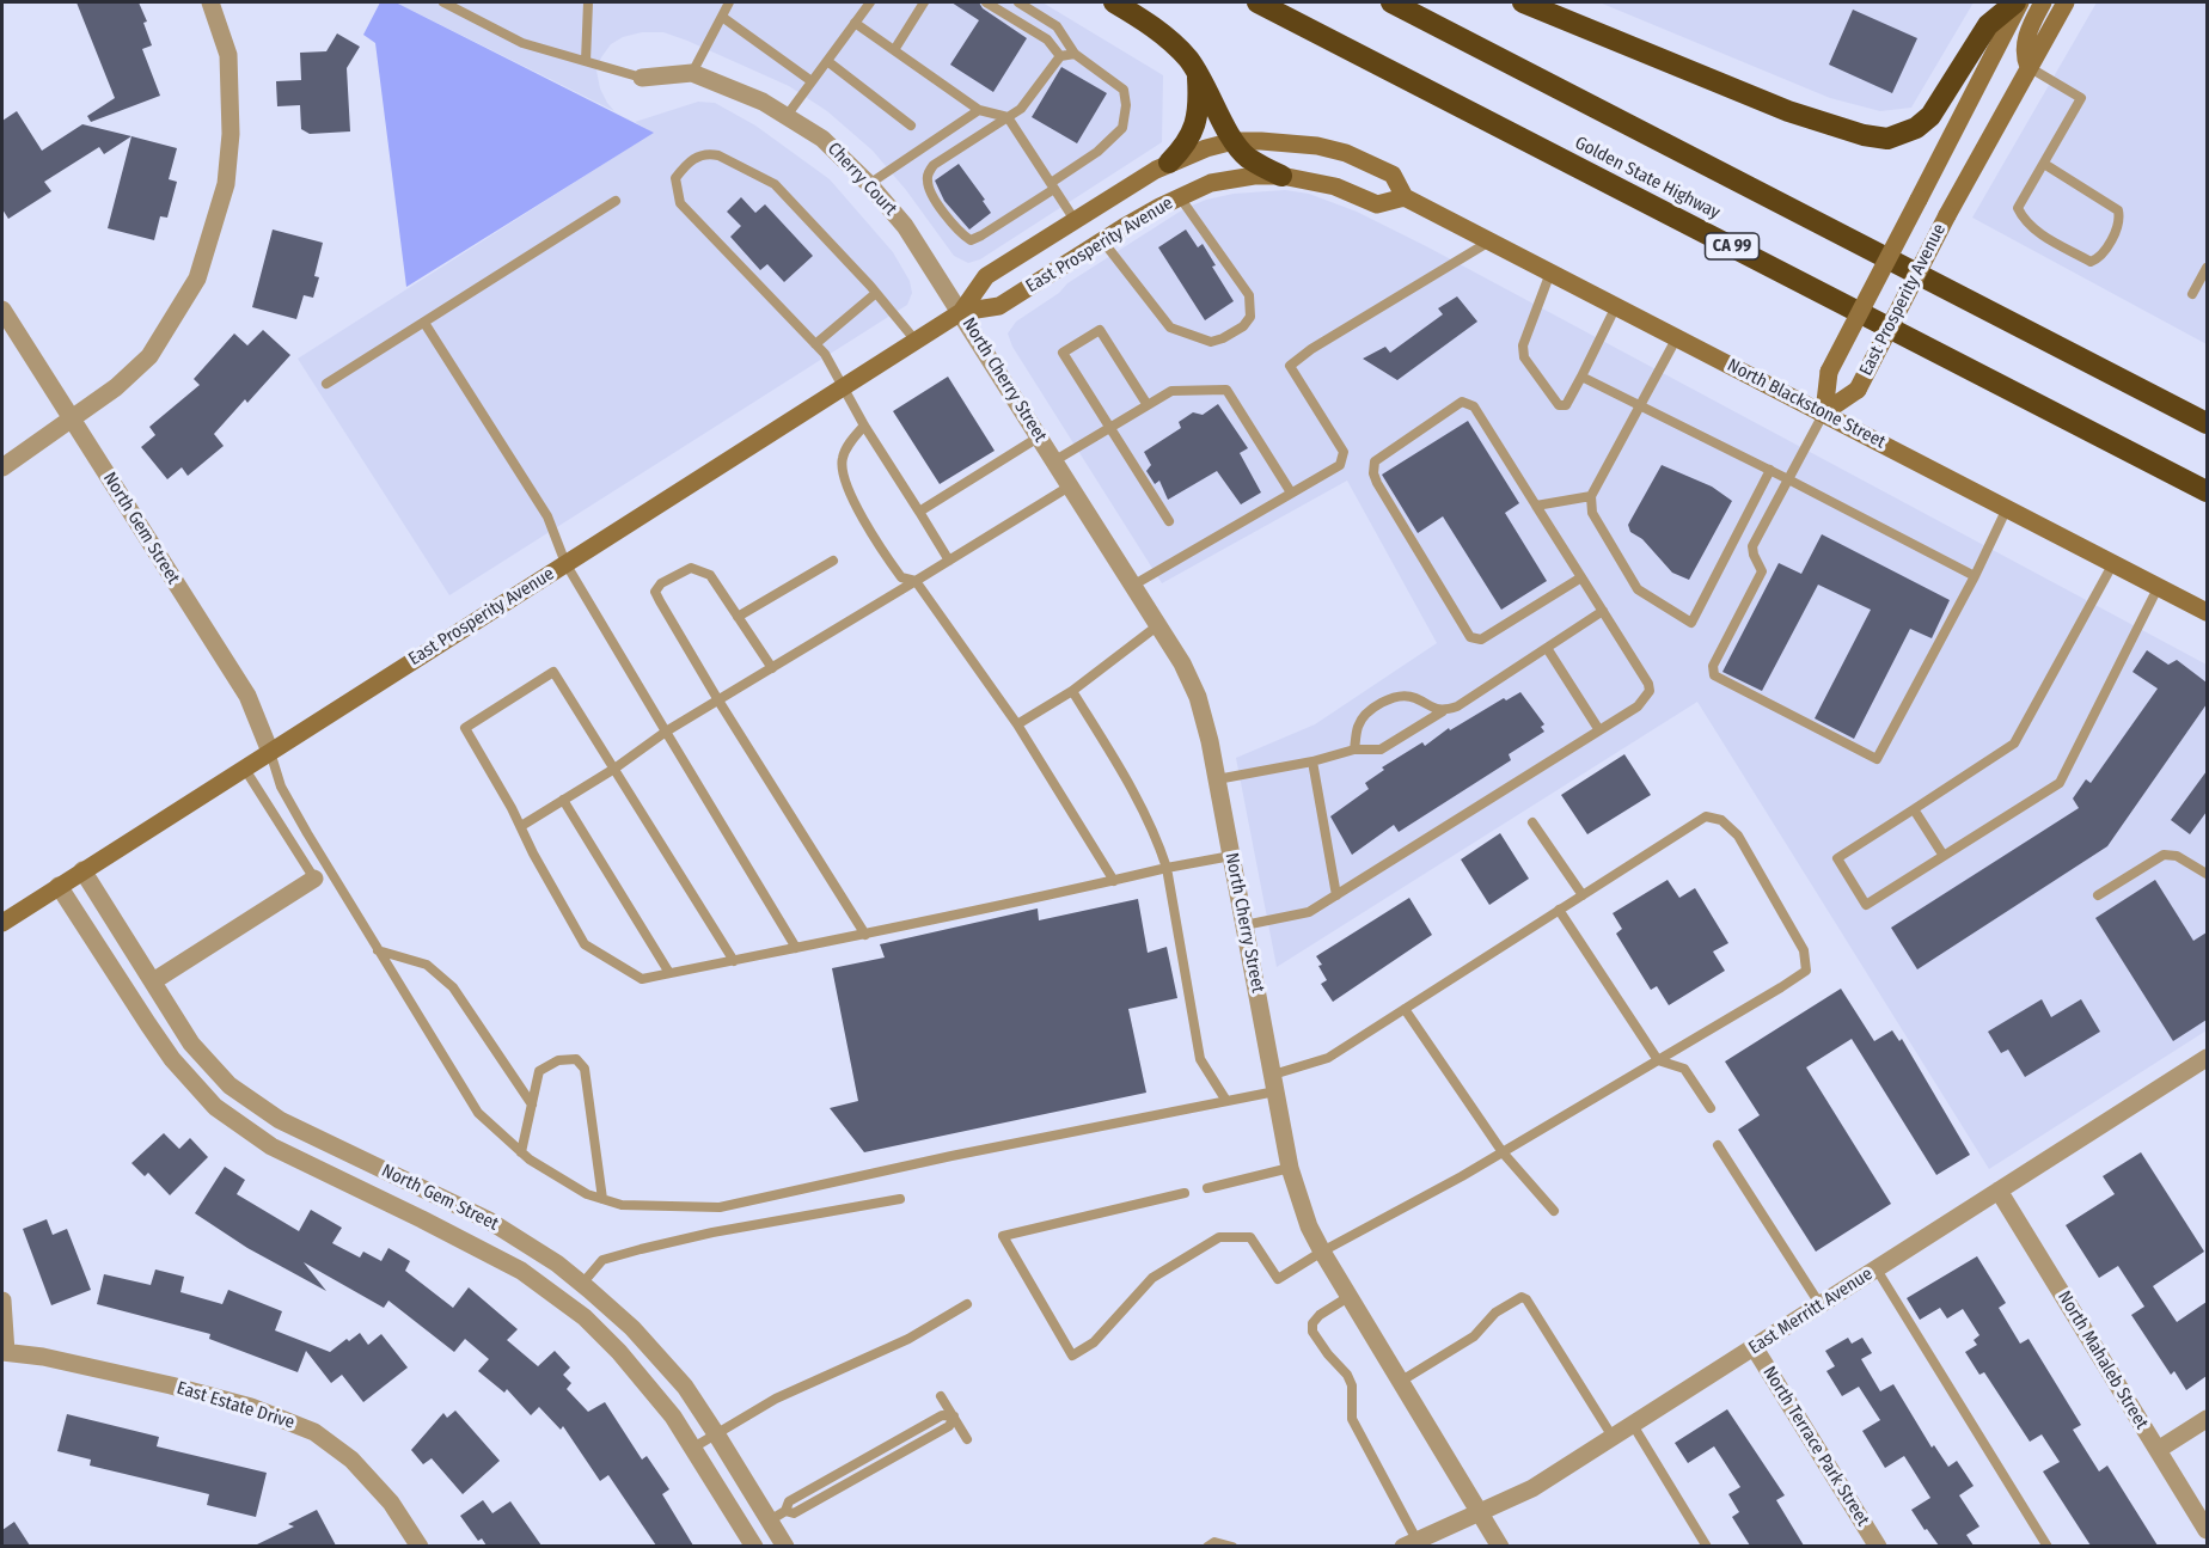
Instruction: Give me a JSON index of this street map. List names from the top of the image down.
{
  "streets": {
    "highway": ["Golden State Highway", "CA 99"],
    "main road": ["East Prosperity Avenue", "North Blackstone Street"],
    "street": [
      "Cherry Court",
      "North Cherry Street",
      "North Gem Street",
      "East Merritt Avenue",
      "North Mahaleb Street",
      "East Estate Drive",
      "North Terrace Park Street"
    ]
  },
  "crossings": [
    ["Cherry Court", "East Prosperity Avenue"],
    ["Cherry Court", "North Cherry Street"],
    ["East Prosperity Avenue", "North Cherry Street"],
    ["East Prosperity Avenue", "North Blackstone Street"],
    ["East Prosperity Avenue", "North Gem Street"],
    ["North Cherry Street", "East Merritt Avenue"],
    ["East Merritt Avenue", "North Mahaleb Street"],
    ["East Merritt Avenue", "North Terrace Park Street"]
  ]
}
